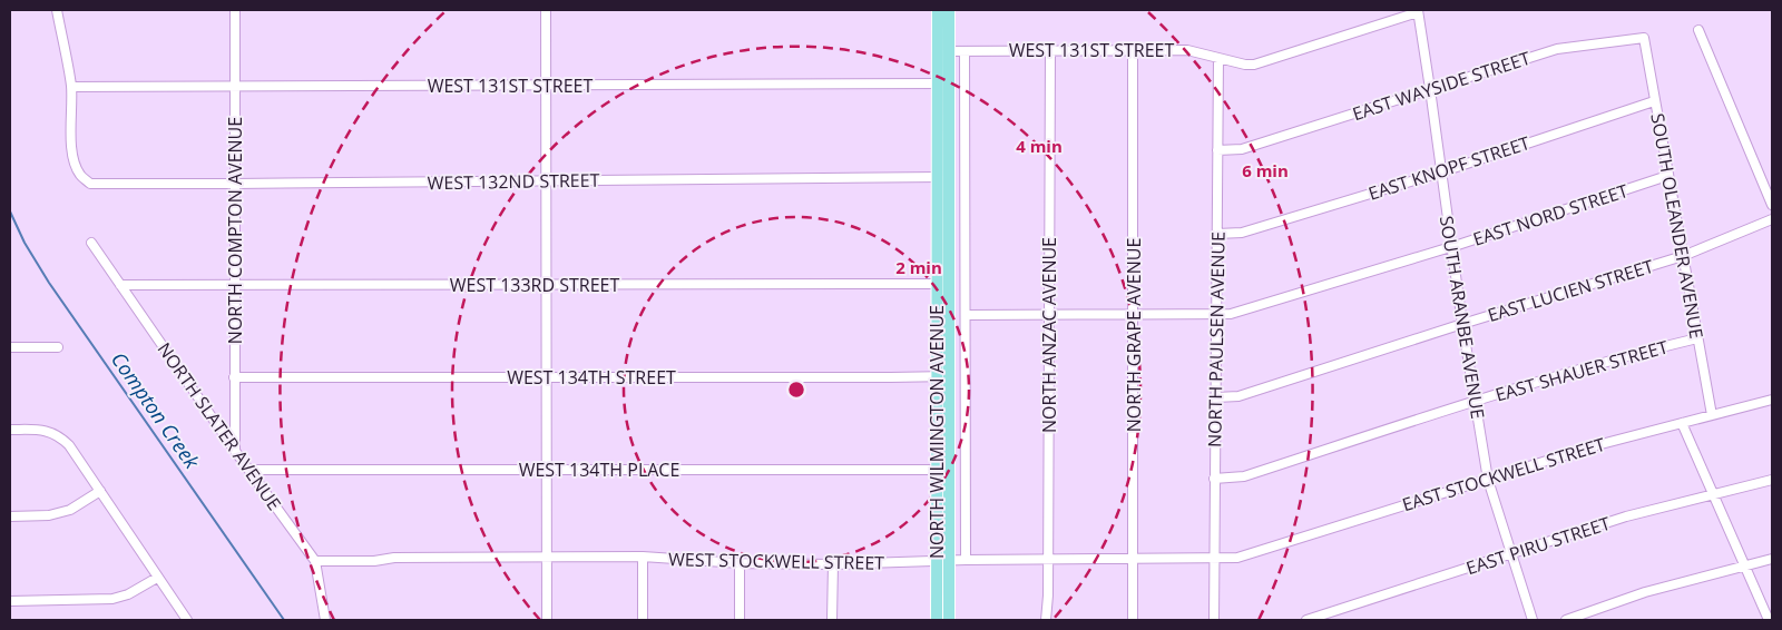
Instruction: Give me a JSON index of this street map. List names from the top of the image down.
{
  "streets": {
    "main road": ["NORTH WILMINGTON AVENUE"],
    "street": [
      "WEST 131ST STREET",
      "EAST WAYSIDE STREET",
      "EAST KNOPF STREET",
      "WEST 132ND STREET",
      "EAST NORD STREET",
      "SOUTH OLEANDER AVENUE",
      "NORTH COMPTON AVENUE",
      "WEST 133RD STREET",
      "EAST LUCIEN STREET",
      "SOUTH ARANBE AVENUE",
      "NORTH ANZAC AVENUE",
      "NORTH GRAPE AVENUE",
      "NORTH PAULSEN AVENUE",
      "EAST SHAUER STREET",
      "WEST 134TH STREET",
      "NORTH SLATER AVENUE",
      "WEST 134TH PLACE",
      "EAST STOCKWELL STREET",
      "EAST PIRU STREET",
      "WEST STOCKWELL STREET"
    ]
  },
  "crossings": [
    ["WEST 131ST STREET", "WEST 132ND STREET"],
    ["WEST 131ST STREET", "NORTH COMPTON AVENUE"],
    ["WEST 131ST STREET", "SOUTH ARANBE AVENUE"],
    ["WEST 131ST STREET", "NORTH ANZAC AVENUE"],
    ["WEST 131ST STREET", "NORTH GRAPE AVENUE"],
    ["WEST 131ST STREET", "NORTH PAULSEN AVENUE"],
    ["WEST 131ST STREET", "NORTH WILMINGTON AVENUE"],
    ["EAST WAYSIDE STREET", "SOUTH OLEANDER AVENUE"],
    ["EAST WAYSIDE STREET", "SOUTH ARANBE AVENUE"],
    ["EAST WAYSIDE STREET", "NORTH PAULSEN AVENUE"],
    ["EAST KNOPF STREET", "SOUTH OLEANDER AVENUE"],
    ["EAST KNOPF STREET", "SOUTH ARANBE AVENUE"],
    ["EAST KNOPF STREET", "NORTH PAULSEN AVENUE"],
    ["WEST 132ND STREET", "NORTH COMPTON AVENUE"],
    ["WEST 132ND STREET", "NORTH WILMINGTON AVENUE"],
    ["EAST NORD STREET", "SOUTH OLEANDER AVENUE"],
    ["EAST NORD STREET", "SOUTH ARANBE AVENUE"],
    ["EAST NORD STREET", "NORTH ANZAC AVENUE"],
    ["EAST NORD STREET", "NORTH GRAPE AVENUE"],
    ["EAST NORD STREET", "NORTH PAULSEN AVENUE"],
    ["SOUTH OLEANDER AVENUE", "EAST LUCIEN STREET"],
    ["SOUTH OLEANDER AVENUE", "EAST SHAUER STREET"],
    ["SOUTH OLEANDER AVENUE", "EAST STOCKWELL STREET"],
    ["NORTH COMPTON AVENUE", "WEST 133RD STREET"],
    ["NORTH COMPTON AVENUE", "WEST 134TH STREET"],
    ["NORTH COMPTON AVENUE", "NORTH SLATER AVENUE"],
    ["WEST 133RD STREET", "NORTH SLATER AVENUE"],
    ["WEST 133RD STREET", "NORTH WILMINGTON AVENUE"],
    ["EAST LUCIEN STREET", "SOUTH ARANBE AVENUE"],
    ["EAST LUCIEN STREET", "NORTH PAULSEN AVENUE"],
    ["SOUTH ARANBE AVENUE", "EAST SHAUER STREET"],
    ["SOUTH ARANBE AVENUE", "EAST STOCKWELL STREET"],
    ["SOUTH ARANBE AVENUE", "EAST PIRU STREET"],
    ["NORTH ANZAC AVENUE", "WEST STOCKWELL STREET"],
    ["NORTH GRAPE AVENUE", "WEST STOCKWELL STREET"],
    ["NORTH PAULSEN AVENUE", "EAST SHAUER STREET"],
    ["NORTH PAULSEN AVENUE", "WEST STOCKWELL STREET"],
    ["WEST 134TH STREET", "NORTH WILMINGTON AVENUE"],
    ["NORTH SLATER AVENUE", "WEST 134TH PLACE"],
    ["NORTH SLATER AVENUE", "WEST STOCKWELL STREET"],
    ["NORTH WILMINGTON AVENUE", "WEST 134TH PLACE"],
    ["NORTH WILMINGTON AVENUE", "WEST STOCKWELL STREET"],
    ["EAST STOCKWELL STREET", "WEST STOCKWELL STREET"]
  ],
  "water": ["Compton Creek"],
  "rings": ["4 min", "6 min", "2 min"]
}
